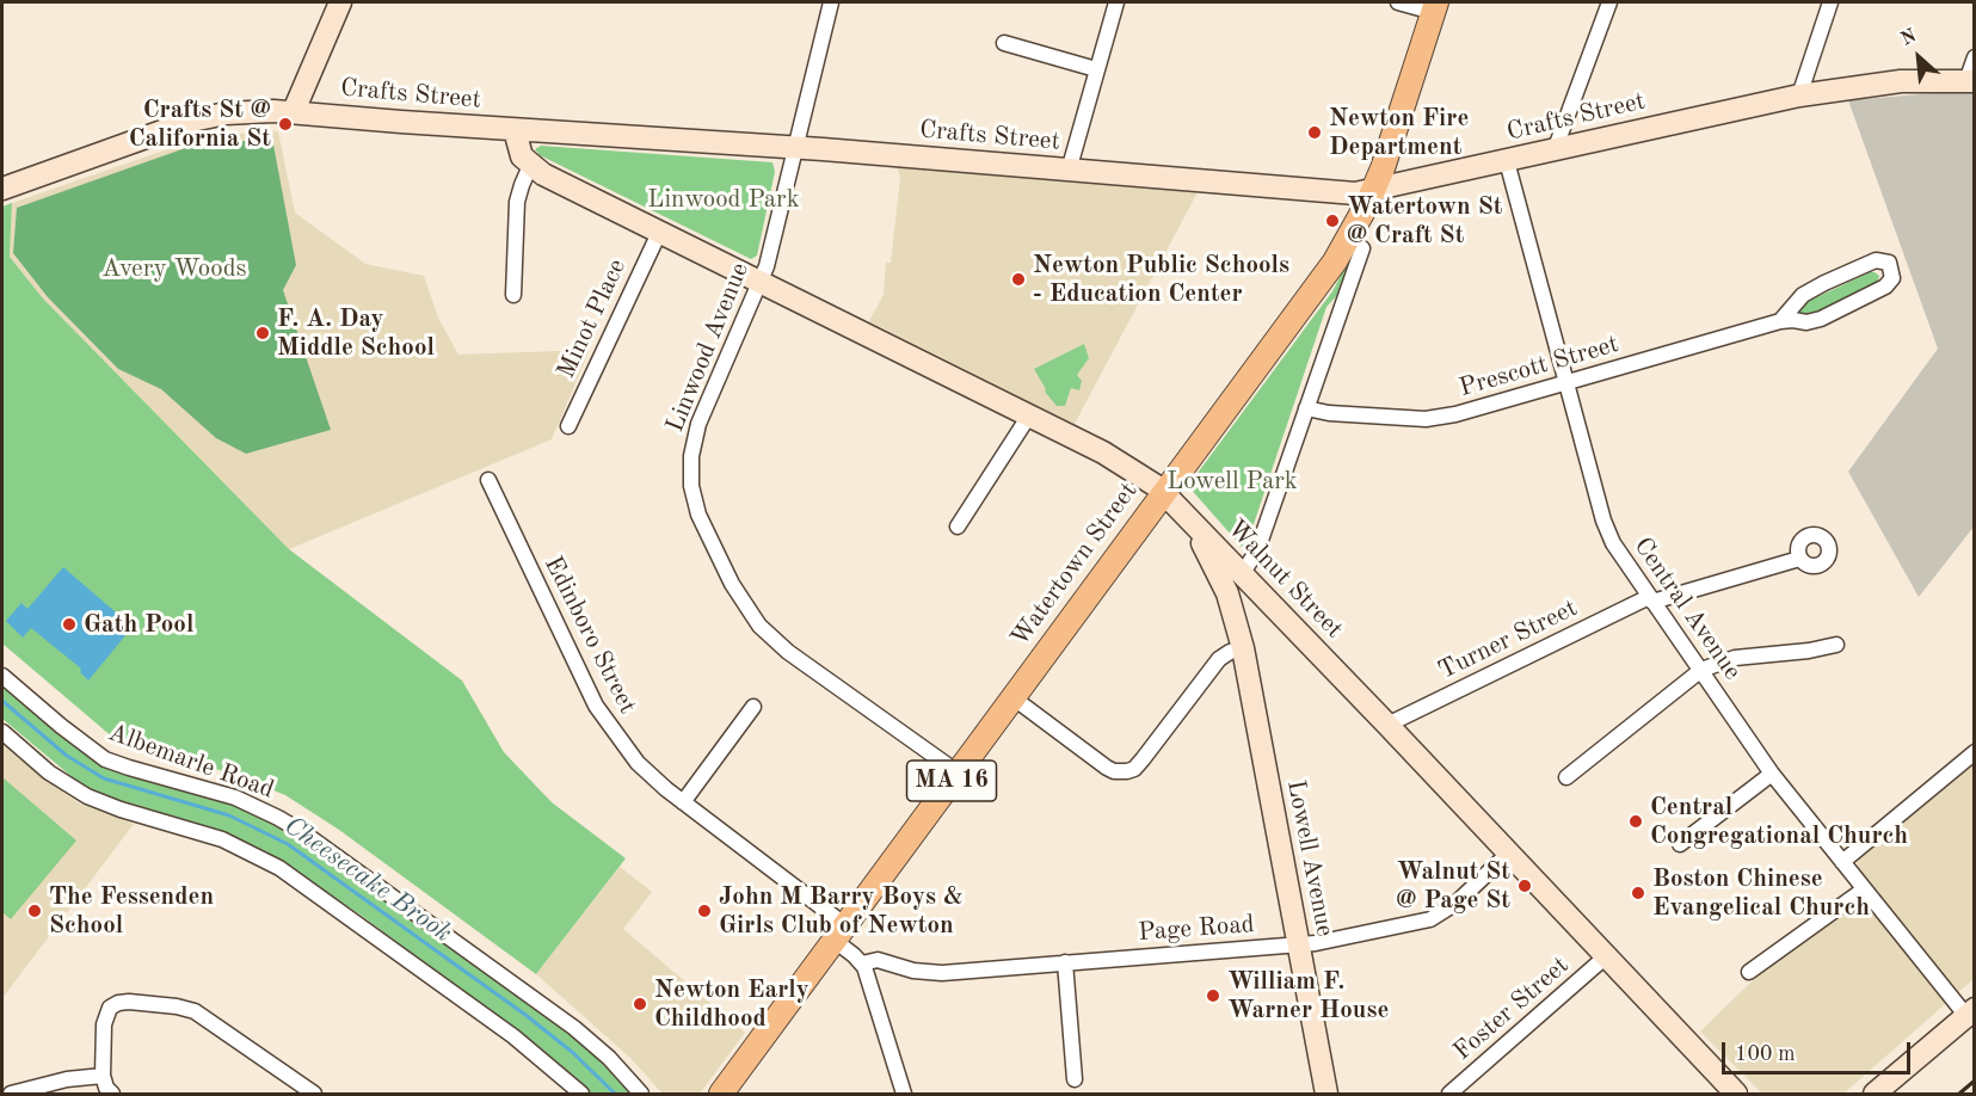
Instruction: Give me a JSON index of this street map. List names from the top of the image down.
{
  "streets": {
    "main road": [
      "Crafts Street",
      "Watertown Street",
      "Walnut Street",
      "MA 16",
      "Lowell Avenue"
    ],
    "street": [
      "Minot Place",
      "Linwood Avenue",
      "Prescott Street",
      "Central Avenue",
      "Edinboro Street",
      "Turner Street",
      "Albemarle Road",
      "Page Road",
      "Foster Street"
    ]
  },
  "crossings": [
    ["Crafts Street", "Linwood Avenue"],
    ["Crafts Street", "Watertown Street"],
    ["Crafts Street", "Central Avenue"],
    ["Minot Place", "Walnut Street"],
    ["Linwood Avenue", "Watertown Street"],
    ["Linwood Avenue", "Walnut Street"],
    ["Prescott Street", "Central Avenue"],
    ["Watertown Street", "Walnut Street"],
    ["Watertown Street", "Edinboro Street"],
    ["Walnut Street", "Turner Street"],
    ["Walnut Street", "Lowell Avenue"],
    ["Walnut Street", "Page Road"],
    ["Walnut Street", "Foster Street"],
    ["Central Avenue", "Turner Street"],
    ["Edinboro Street", "Page Road"],
    ["Lowell Avenue", "Page Road"]
  ],
  "water": ["Cheesecake Brook"],
  "parks": ["Linwood Park", "Avery Woods", "Lowell Park"],
  "places": [
    "Crafts St @ California St",
    "Newton Fire Department",
    "Watertown St @ Craft St",
    "Newton Public Schools - Education Center",
    "F. A. Day Middle School",
    "Gath Pool",
    "Central Congregational Church",
    "Walnut St @ Page St",
    "Boston Chinese Evangelical Church",
    "The Fessenden School",
    "John M Barry Boys & Girls Club of Newton",
    "William F. Warner House",
    "Newton Early Childhood"
  ],
  "scale_bar": "100 m",
  "north": "top left"
}
